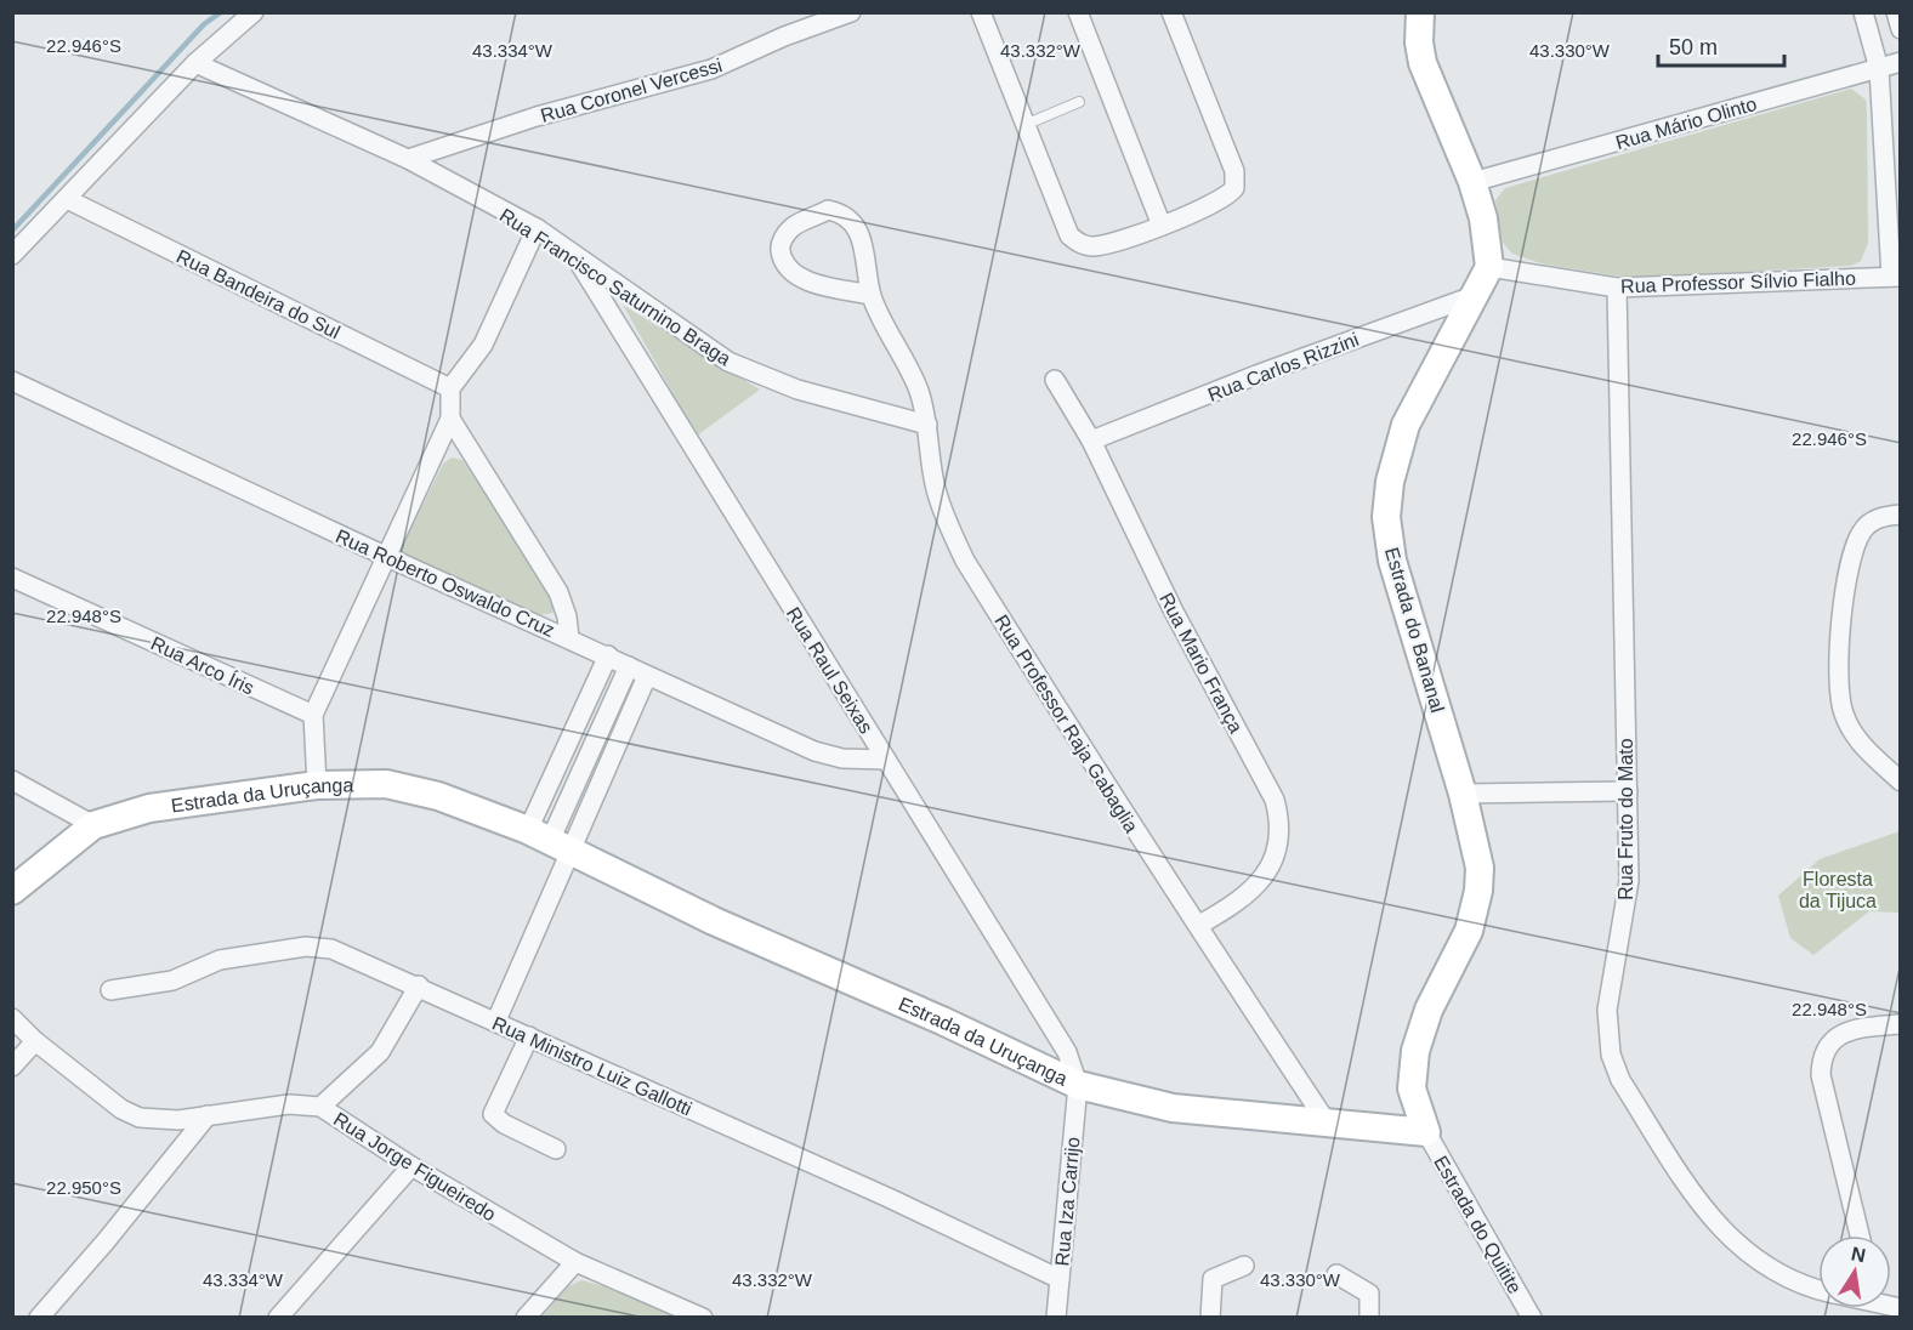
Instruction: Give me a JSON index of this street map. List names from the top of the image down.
{
  "streets": {
    "street": [
      "Rua Coronel Vercessi",
      "Rua Mário Olinto",
      "Rua Professor Sílvio Fialho",
      "Rua Francisco Saturnino Braga",
      "Rua Bandeira do Sul",
      "Rua Carlos Rizzini",
      "Rua Roberto Oswaldo Cruz",
      "Estrada do Bananal",
      "Rua Mario França",
      "Rua Arco Íris",
      "Rua Raul Seixas",
      "Rua Professor Raja Gabaglia",
      "Estrada da Uruçanga",
      "Rua Fruto do Mato",
      "Rua Ministro Luiz Gallotti",
      "Rua Jorge Figueiredo",
      "Rua Iza Carrijo",
      "Estrada do Quitite"
    ]
  },
  "crossings": [
    ["Rua Coronel Vercessi", "Rua Francisco Saturnino Braga"],
    ["Rua Professor Sílvio Fialho", "Estrada do Bananal"],
    ["Rua Professor Sílvio Fialho", "Rua Fruto do Mato"],
    ["Rua Francisco Saturnino Braga", "Rua Raul Seixas"],
    ["Rua Francisco Saturnino Braga", "Rua Professor Raja Gabaglia"],
    ["Rua Carlos Rizzini", "Estrada do Bananal"],
    ["Rua Carlos Rizzini", "Rua Mario França"],
    ["Rua Roberto Oswaldo Cruz", "Rua Raul Seixas"],
    ["Estrada do Bananal", "Estrada da Uruçanga"],
    ["Estrada do Bananal", "Estrada do Quitite"],
    ["Rua Mario França", "Rua Professor Raja Gabaglia"],
    ["Rua Raul Seixas", "Estrada da Uruçanga"],
    ["Rua Raul Seixas", "Rua Iza Carrijo"],
    ["Rua Professor Raja Gabaglia", "Estrada da Uruçanga"],
    ["Estrada da Uruçanga", "Rua Iza Carrijo"],
    ["Estrada da Uruçanga", "Estrada do Quitite"],
    ["Rua Ministro Luiz Gallotti", "Rua Iza Carrijo"]
  ],
  "parks": ["Floresta da Tijuca"],
  "scale_bar": "50 m",
  "north": "top",
  "coordinates": [
    "22.946°S",
    "43.334°W",
    "43.332°W",
    "43.330°W",
    "22.948°S",
    "22.950°S"
  ]
}
